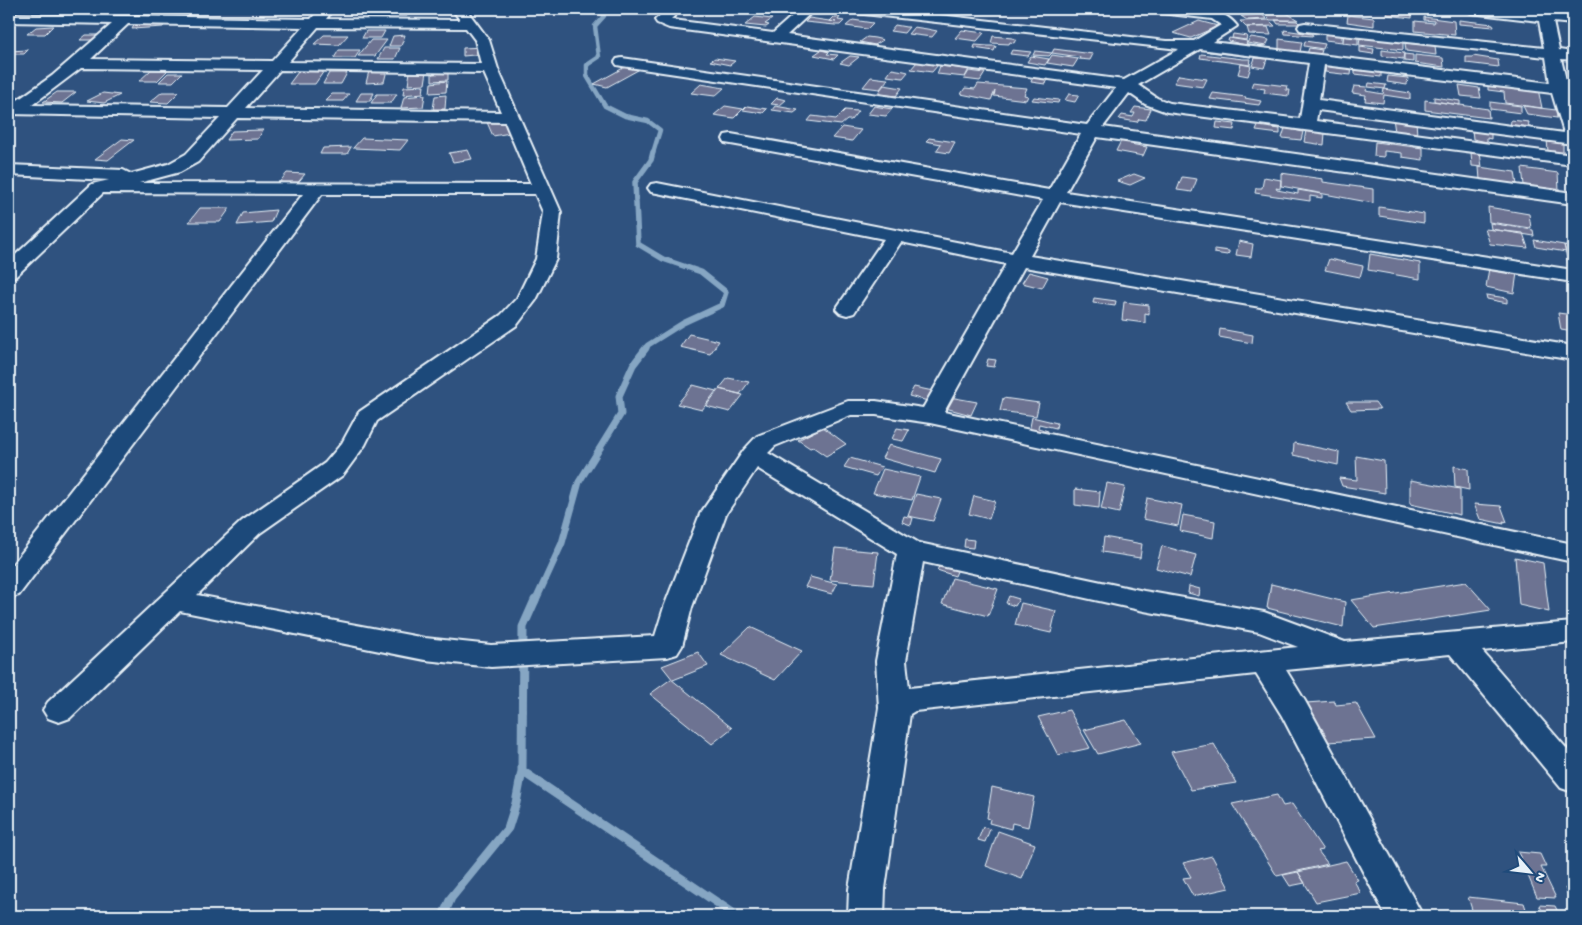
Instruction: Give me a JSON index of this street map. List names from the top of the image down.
{
  "north": "bottom right"
}
